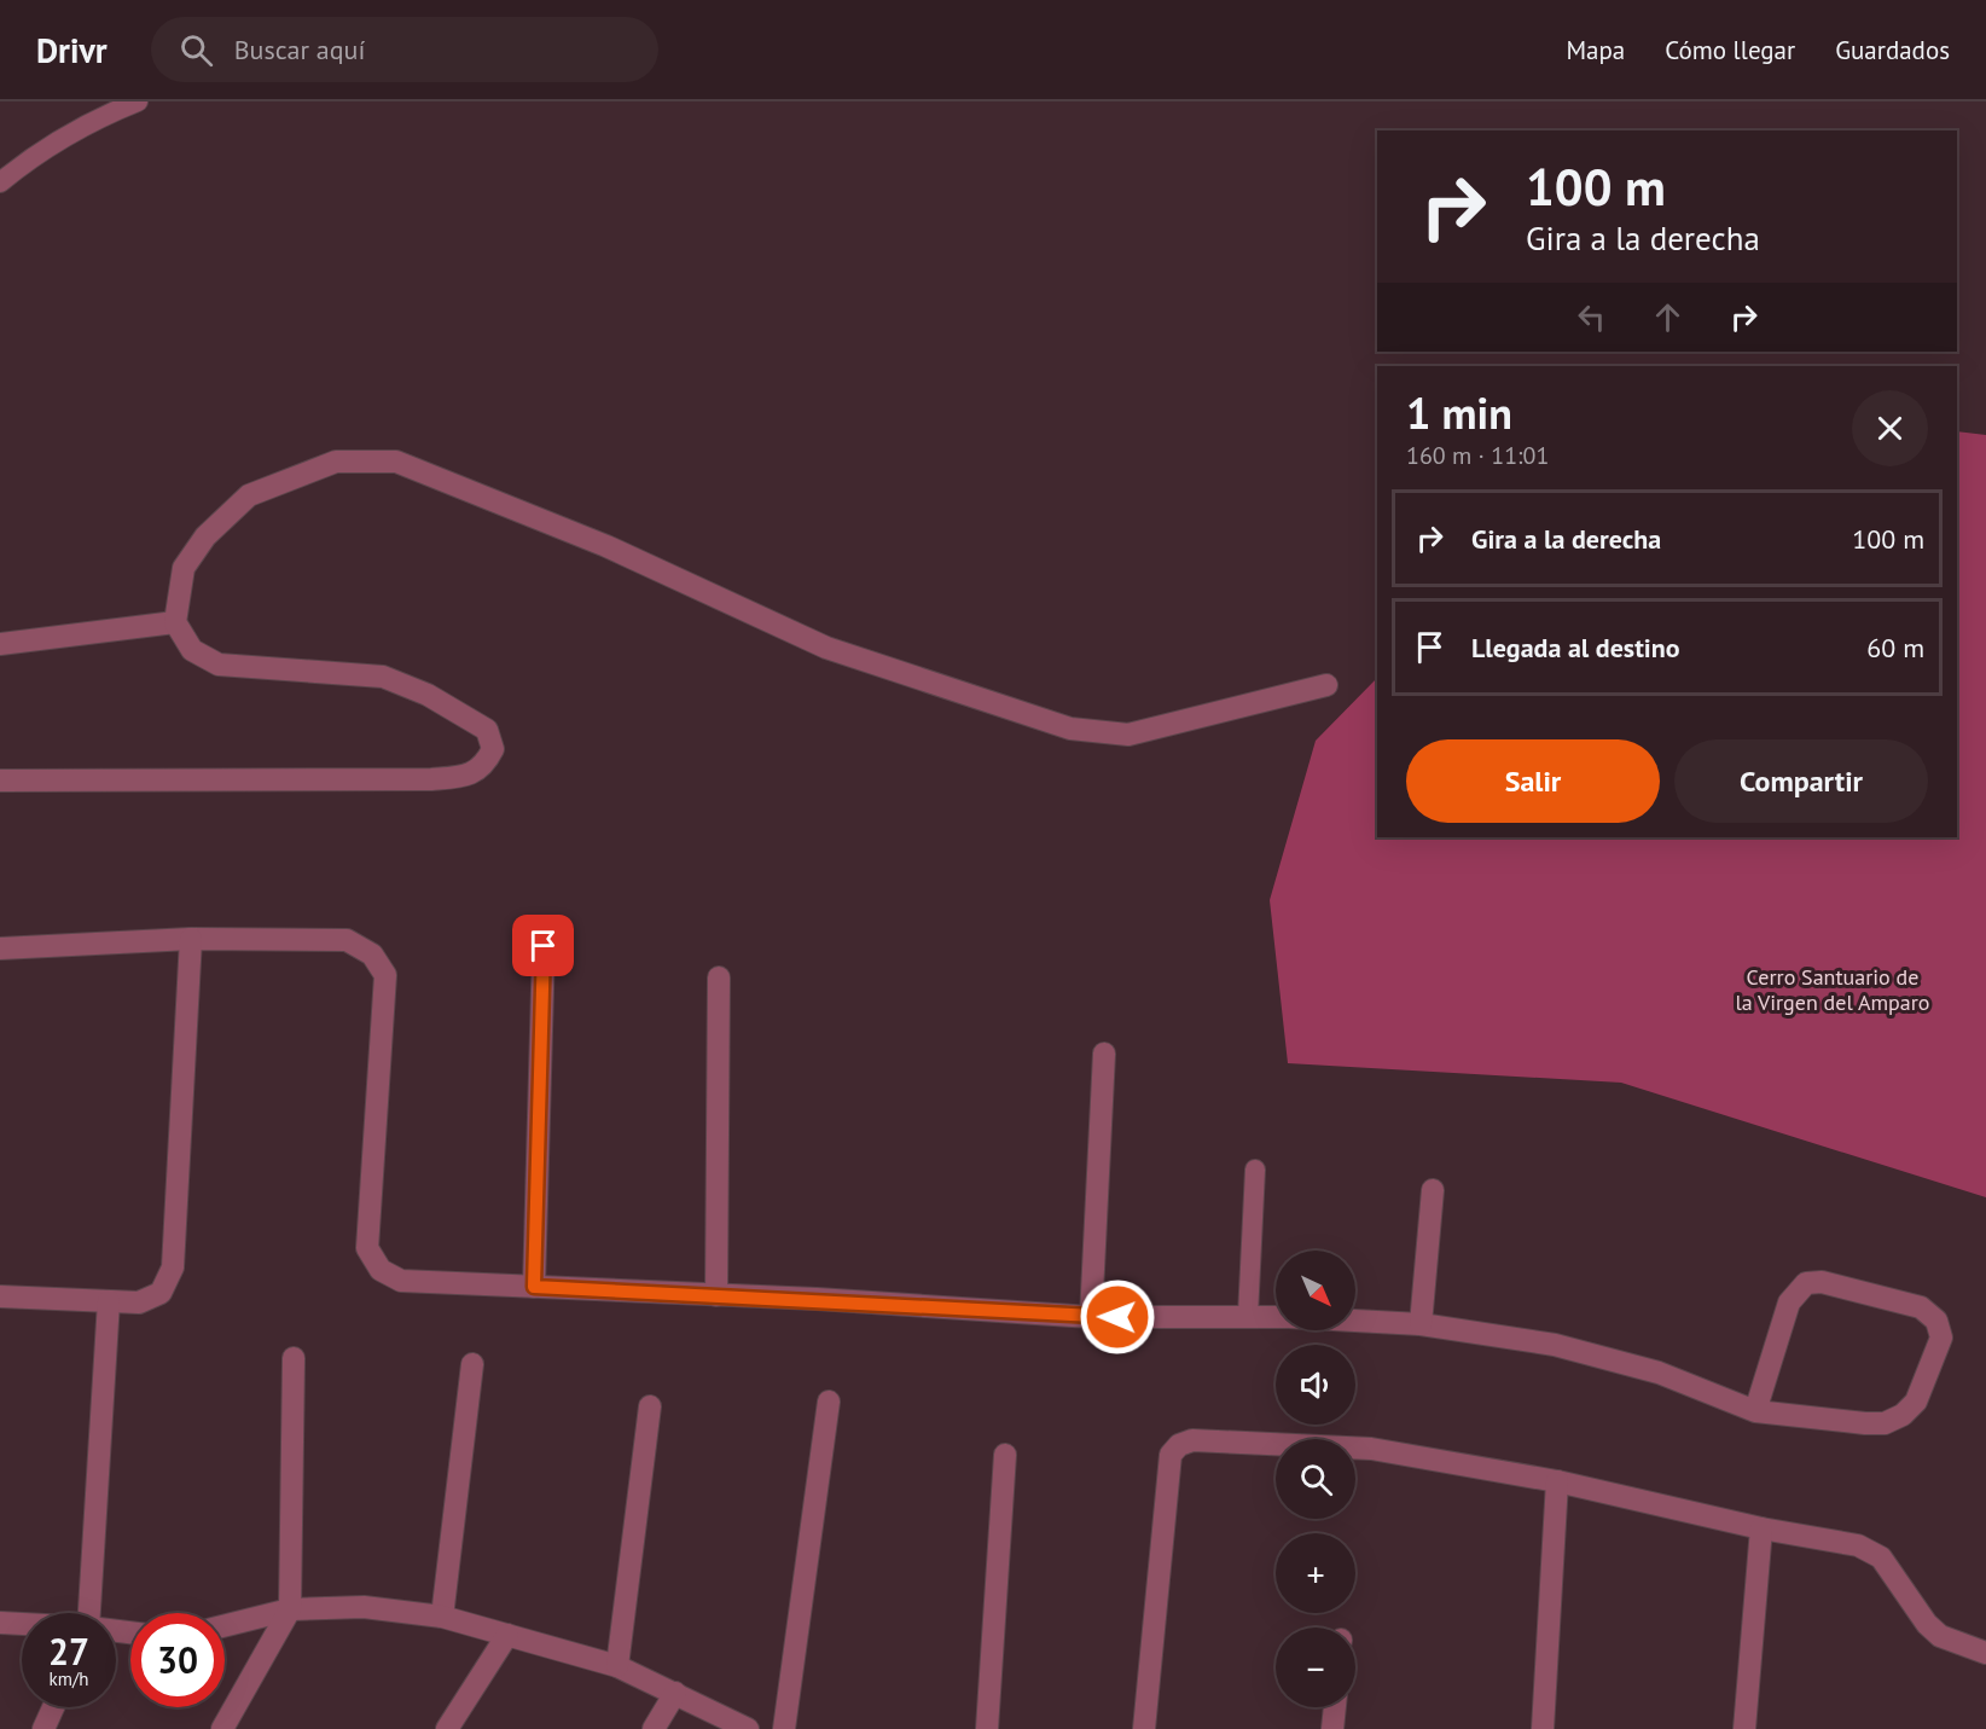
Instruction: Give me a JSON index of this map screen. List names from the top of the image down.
{
  "parks": ["Cerro Santuario de la Virgen del Amparo"],
  "north": "bottom right",
  "page": {
    "header": "Drivr",
    "search": "Buscar aquí",
    "nav": ["Mapa", "Cómo llegar", "Guardados"],
    "turn": ["100 m", "Gira a la derecha"],
    "heading": ["1 min", "160 m · 11:01"],
    "list": [
      {
        "name": "Gira a la derecha",
        "value": "100 m"
      },
      {
        "name": "Llegada al destino",
        "value": "60 m"
      }
    ],
    "buttons": ["Salir", "Compartir"],
    "map_buttons": ["+", "−"],
    "speed": "27 km/h",
    "limit": "30"
  }
}
